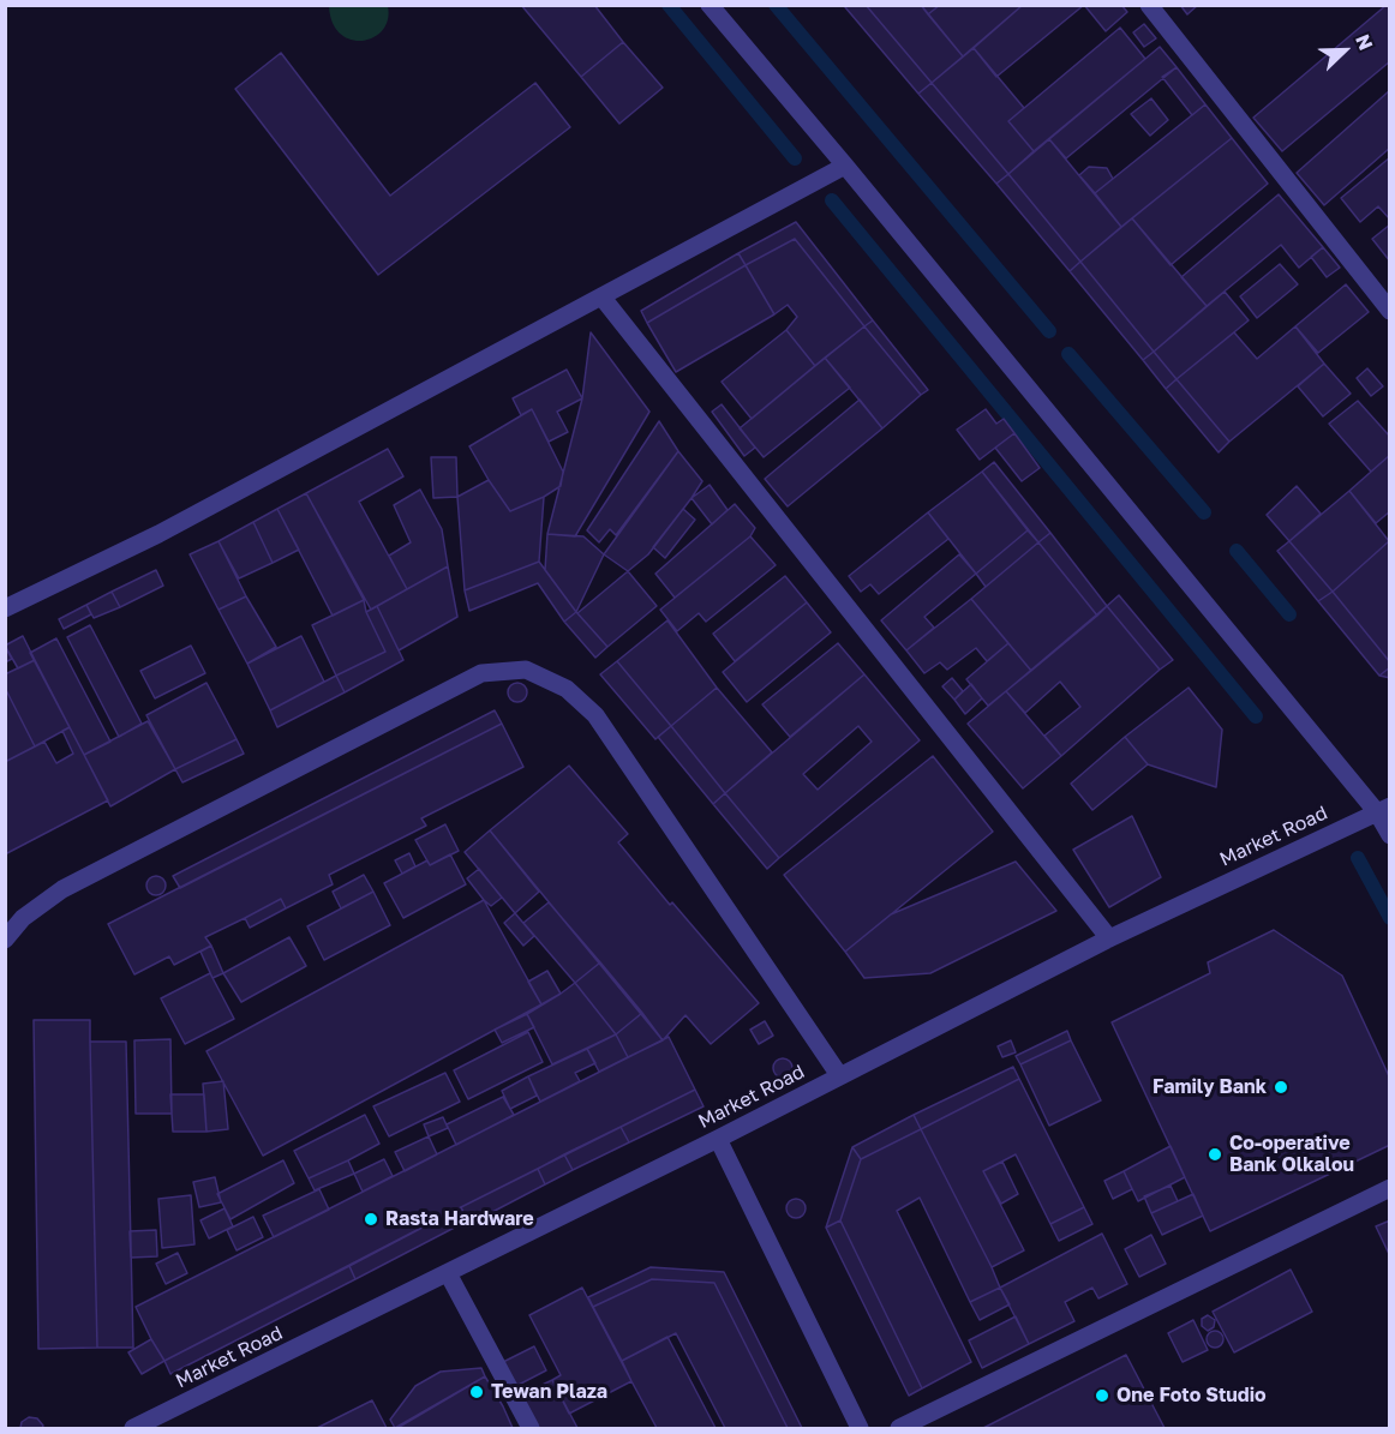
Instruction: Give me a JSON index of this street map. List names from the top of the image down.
{
  "streets": {
    "street": ["Market Road"]
  },
  "places": [
    "Family Bank",
    "Co-operative Bank Olkalou",
    "Rasta Hardware",
    "Tewan Plaza",
    "One Foto Studio"
  ],
  "north": "top right"
}
